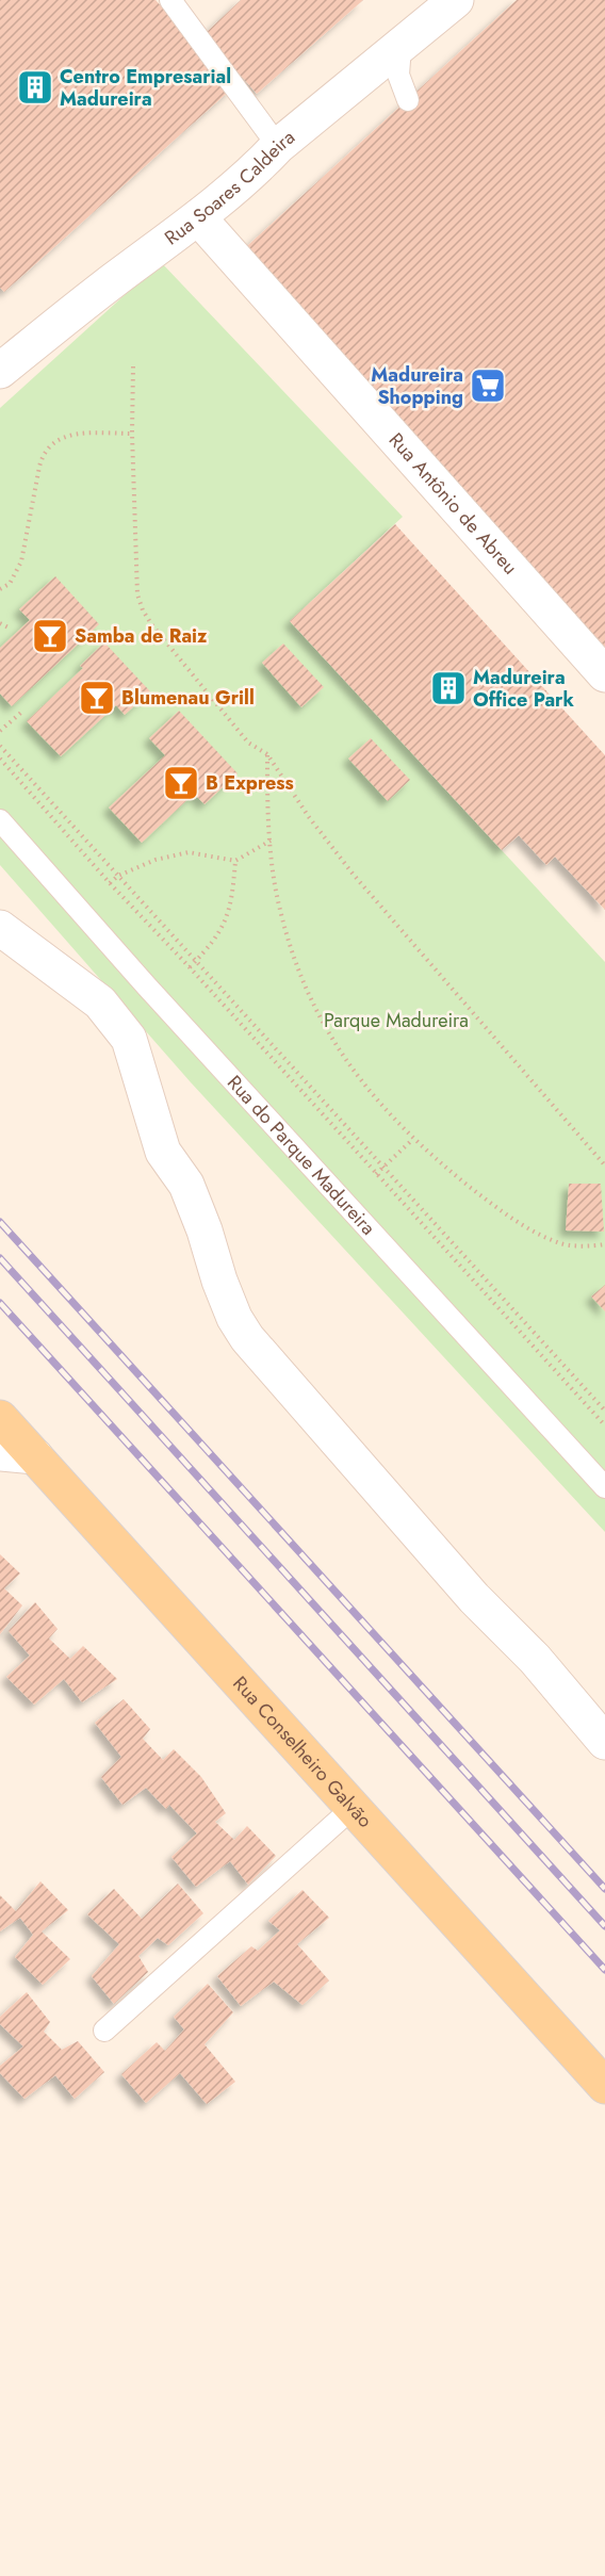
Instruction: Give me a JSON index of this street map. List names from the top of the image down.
{
  "streets": {
    "main road": ["Rua Conselheiro Galvão"],
    "street": ["Rua Soares Caldeira", "Rua Antônio de Abreu"],
    "lane": ["Rua do Parque Madureira"]
  },
  "crossings": [
    ["Rua Soares Caldeira", "Rua Antônio de Abreu"]
  ],
  "parks": ["Parque Madureira"],
  "places": {
    "building": ["Centro Empresarial Madureira", "Madureira Office Park"],
    "supermarket": ["Madureira Shopping"],
    "bar": ["Samba de Raiz", "Blumenau Grill", "B Express"]
  }
}
